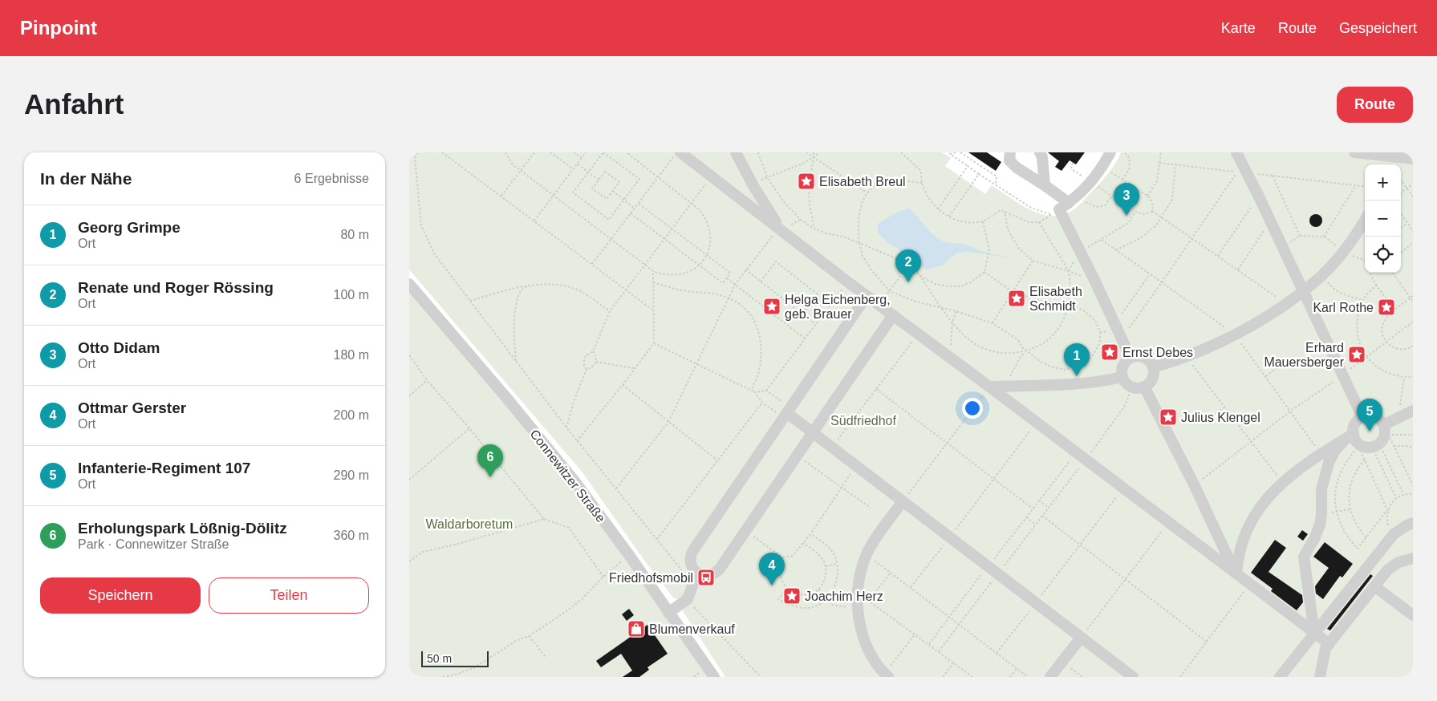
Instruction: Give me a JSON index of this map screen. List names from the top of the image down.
{
  "streets": {
    "street": ["Connewitzer Straße"]
  },
  "parks": ["Südfriedhof", "Waldarboretum"],
  "places": {
    "place": [
      "Elisabeth Breul",
      "Elisabeth Schmidt",
      "Helga Eichenberg, geb. Brauer",
      "Karl Rothe",
      "Ernst Debes",
      "Erhard Mauersberger",
      "Julius Klengel",
      "Joachim Herz"
    ],
    "bus stop": ["Friedhofsmobil"],
    "shop": ["Blumenverkauf"]
  },
  "scale_bar": "50 m",
  "page": {
    "header": "Pinpoint",
    "nav": ["Karte", "Route", "Gespeichert"],
    "buttons": [
      "Route",
      ["Speichern", "Teilen"]
    ],
    "title": "Anfahrt",
    "heading": ["In der Nähe", "6 Ergebnisse"],
    "map_buttons": ["+", "−"],
    "pins": [
      "3",
      "2",
      "1",
      "5",
      "6",
      "4"
    ],
    "list": [
      {
        "mark": "1",
        "name": "Georg Grimpe",
        "note": "Ort",
        "value": "80 m"
      },
      {
        "mark": "2",
        "name": "Renate und Roger Rössing",
        "note": "Ort",
        "value": "100 m"
      },
      {
        "mark": "3",
        "name": "Otto Didam",
        "note": "Ort",
        "value": "180 m"
      },
      {
        "mark": "4",
        "name": "Ottmar Gerster",
        "note": "Ort",
        "value": "200 m"
      },
      {
        "mark": "5",
        "name": "Infanterie-Regiment 107",
        "note": "Ort",
        "value": "290 m"
      },
      {
        "mark": "6",
        "name": "Erholungspark Lößnig-Dölitz",
        "note": "Park · Connewitzer Straße",
        "value": "360 m"
      }
    ],
    "scale": "50 m"
  }
}
